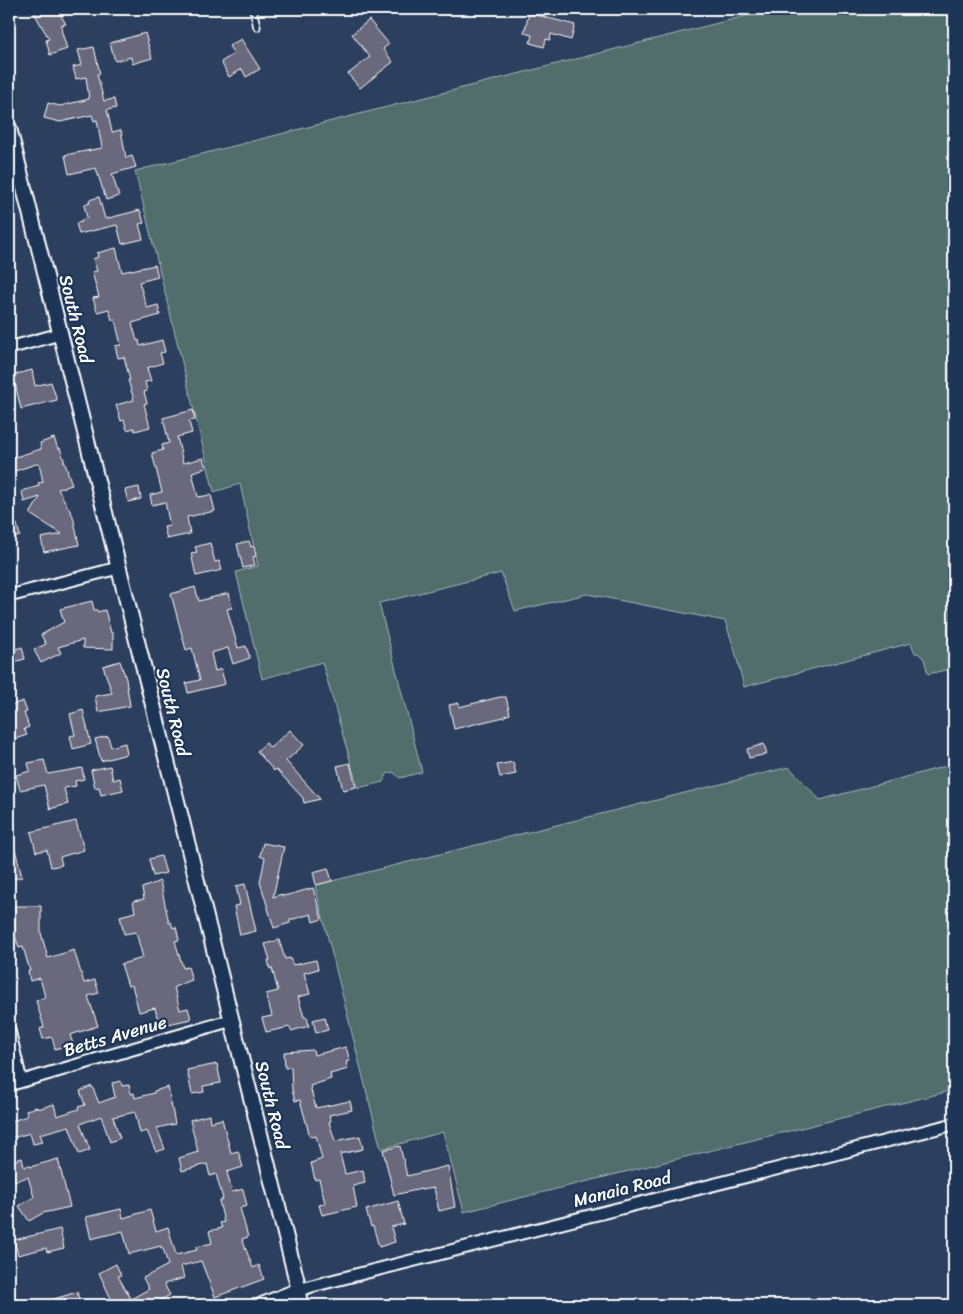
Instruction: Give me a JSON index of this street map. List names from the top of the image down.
{
  "streets": {
    "street": ["South Road", "Betts Avenue", "Manaia Road"]
  },
  "crossings": [
    ["South Road", "Betts Avenue"],
    ["South Road", "Manaia Road"]
  ]
}
